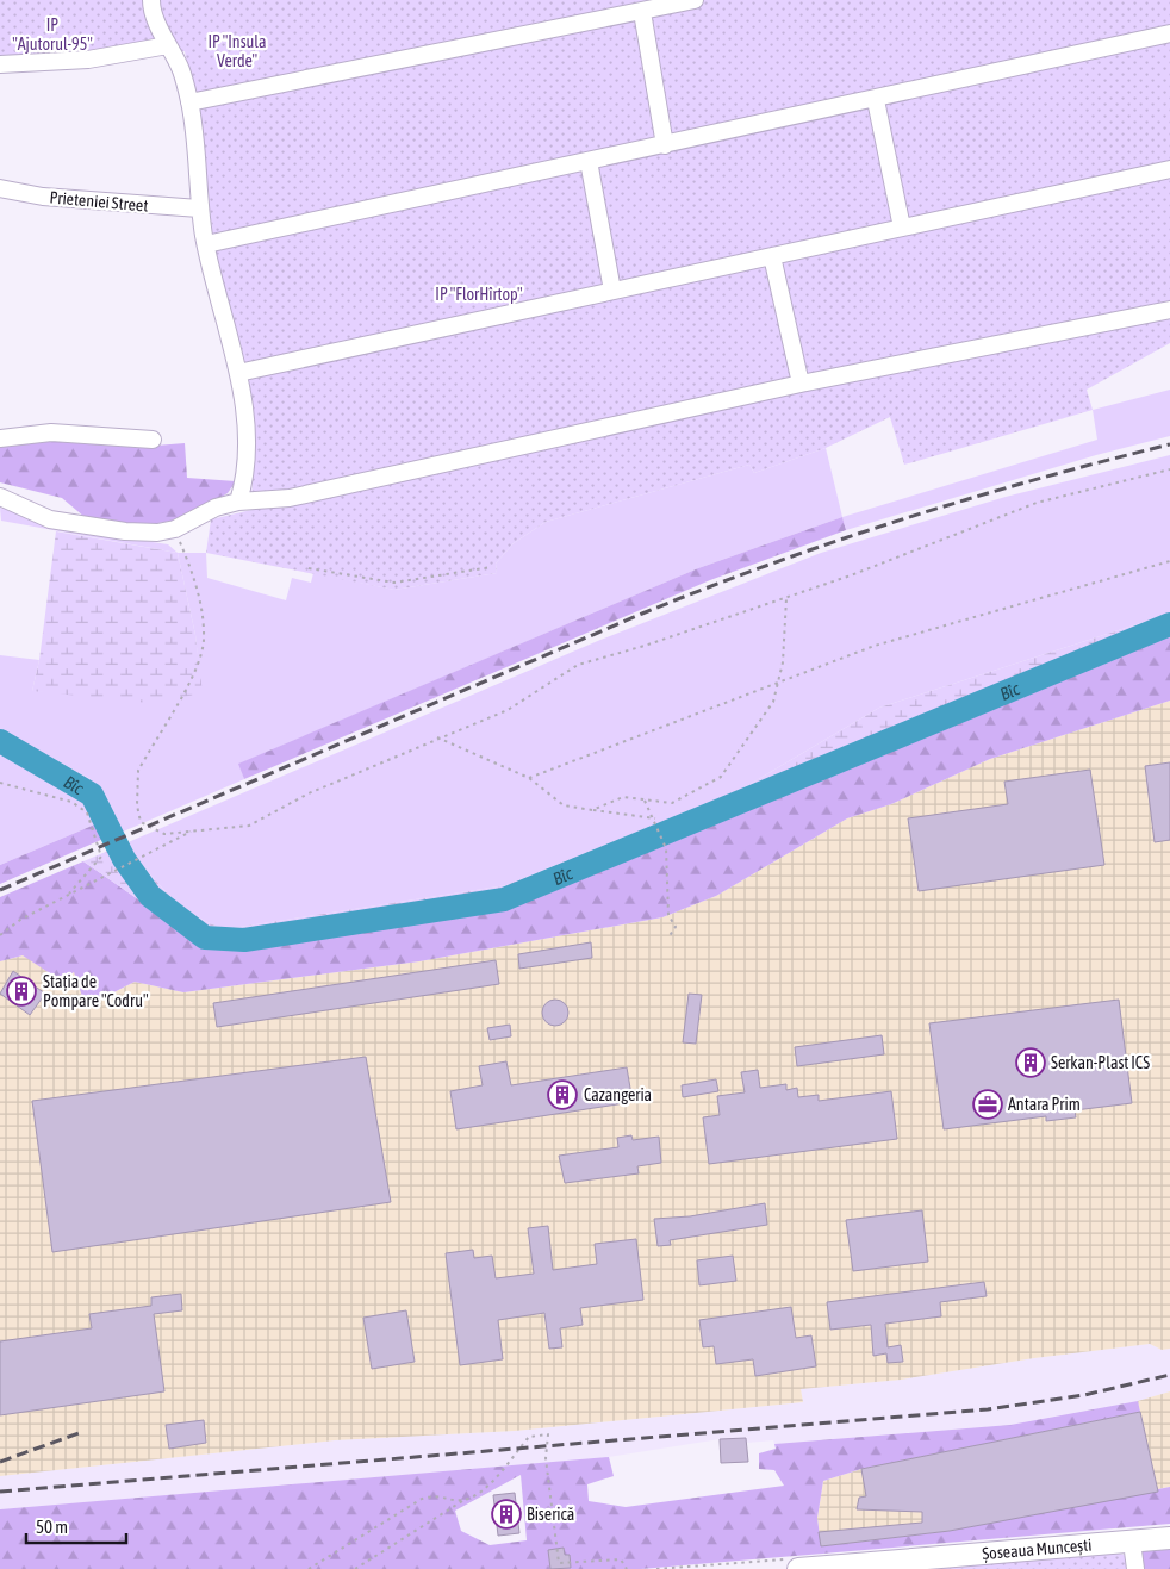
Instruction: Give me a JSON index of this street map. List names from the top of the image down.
{
  "streets": {
    "main road": ["Șoseaua Muncești"],
    "street": ["Prieteniei Street"]
  },
  "water": ["Bîc"],
  "parks": ["IP \"Ajutorul-95\"", "IP \"Insula Verde\"", "IP \"FlorHîrtop\""],
  "places": {
    "building": [
      "Stația de Pompare \"Codru\"",
      "Serkan-Plast ICS",
      "Cazangeria",
      "Biserică"
    ],
    "office": ["Antara Prim"]
  },
  "scale_bar": "50 m"
}
